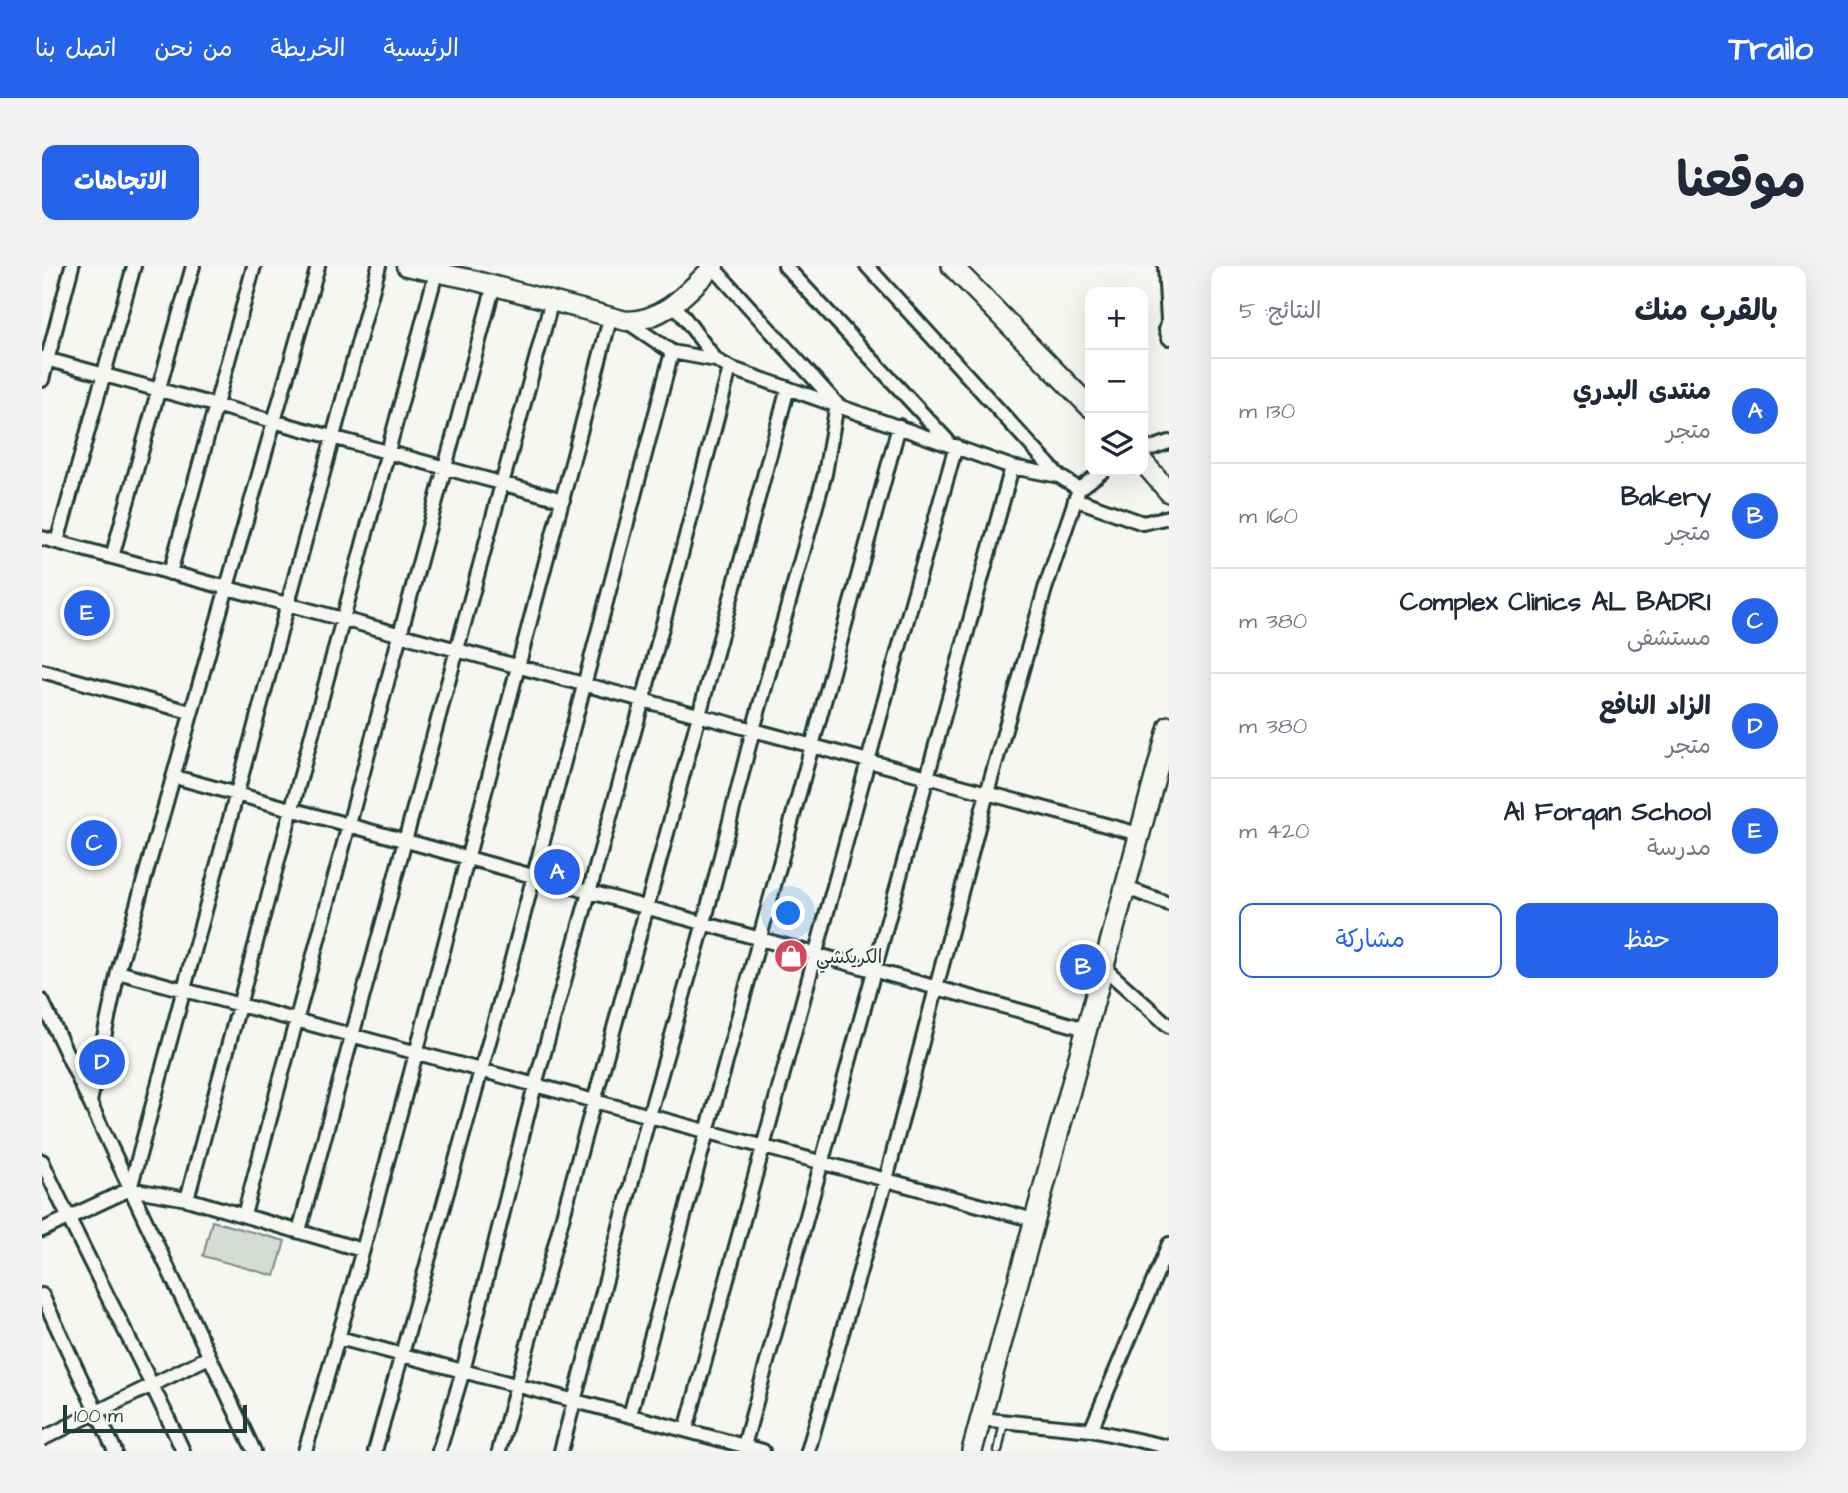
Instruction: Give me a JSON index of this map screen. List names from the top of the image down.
{
  "places": {
    "shop": ["الكريكشي"]
  },
  "scale_bar": "100 m",
  "page": {
    "header": "Trailo",
    "nav": [
      "الرئيسية",
      "الخريطة",
      "من نحن",
      "اتصل بنا"
    ],
    "title": "موقعنا",
    "buttons": [
      "الاتجاهات",
      ["حفظ", "مشاركة"]
    ],
    "heading": ["بالقرب منك", "النتائج: 5"],
    "map_buttons": ["+", "−"],
    "list": [
      {
        "mark": "A",
        "name": "منتدى البدري",
        "note": "متجر",
        "value": "130 m"
      },
      {
        "mark": "B",
        "name": "Bakery",
        "note": "متجر",
        "value": "160 m"
      },
      {
        "mark": "C",
        "name": "Complex Clinics AL BADRI",
        "note": "مستشفى",
        "value": "380 m"
      },
      {
        "mark": "D",
        "name": "الزاد النافع",
        "note": "متجر",
        "value": "380 m"
      },
      {
        "mark": "E",
        "name": "Al Forqan School",
        "note": "مدرسة",
        "value": "420 m"
      }
    ],
    "pins": [
      "E",
      "C",
      "A",
      "B",
      "D"
    ],
    "scale": "100 m"
  }
}
